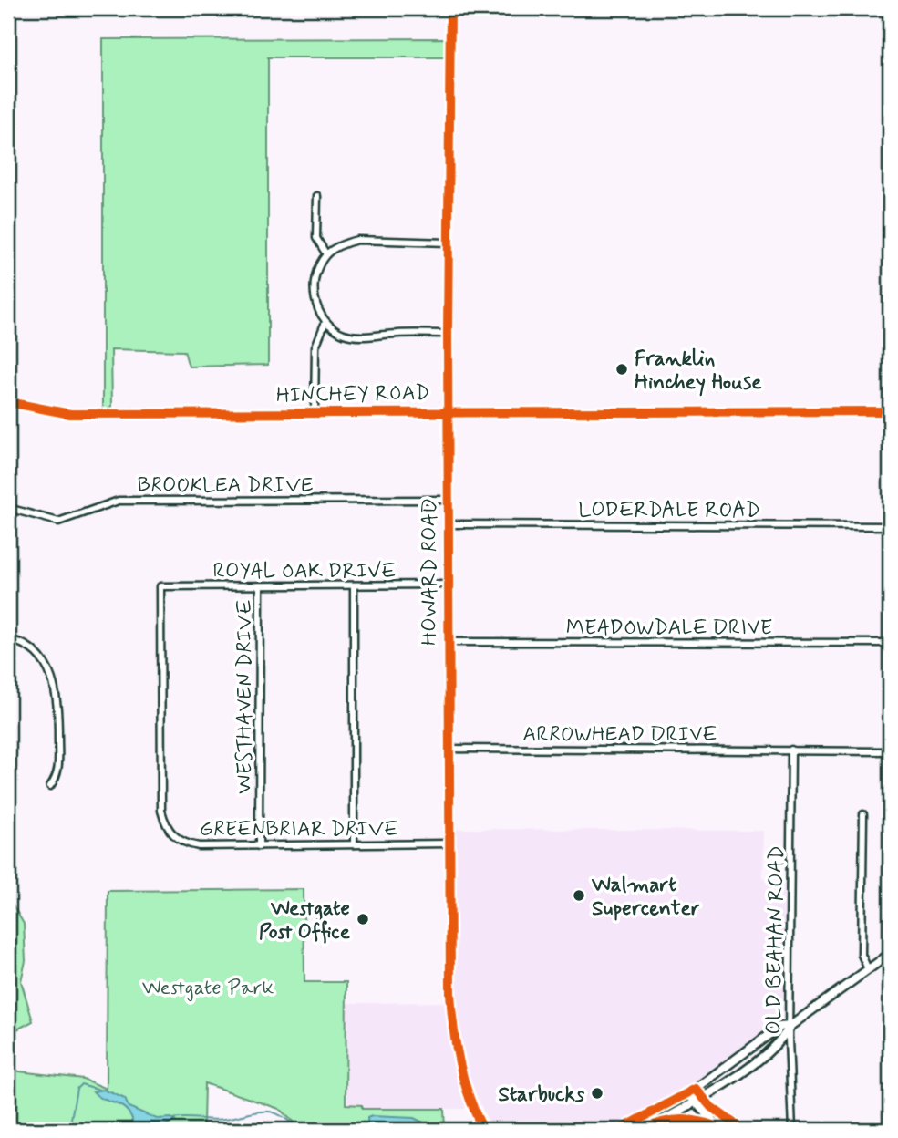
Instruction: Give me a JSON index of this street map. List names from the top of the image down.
{
  "streets": {
    "main road": ["HOWARD ROAD"],
    "street": [
      "HINCHEY ROAD",
      "BROOKLEA DRIVE",
      "LODERDALE ROAD",
      "ROYAL OAK DRIVE",
      "MEADOWDALE DRIVE",
      "WESTHAVEN DRIVE",
      "ARROWHEAD DRIVE",
      "GREENBRIAR DRIVE",
      "OLD BEAHAN ROAD"
    ]
  },
  "crossings": [
    ["HINCHEY ROAD", "HOWARD ROAD"],
    ["BROOKLEA DRIVE", "HOWARD ROAD"],
    ["LODERDALE ROAD", "HOWARD ROAD"],
    ["ROYAL OAK DRIVE", "HOWARD ROAD"],
    ["ROYAL OAK DRIVE", "WESTHAVEN DRIVE"],
    ["ROYAL OAK DRIVE", "GREENBRIAR DRIVE"],
    ["HOWARD ROAD", "MEADOWDALE DRIVE"],
    ["HOWARD ROAD", "ARROWHEAD DRIVE"],
    ["HOWARD ROAD", "GREENBRIAR DRIVE"],
    ["WESTHAVEN DRIVE", "GREENBRIAR DRIVE"],
    ["ARROWHEAD DRIVE", "OLD BEAHAN ROAD"]
  ],
  "parks": ["Westgate Park"],
  "places": [
    "Franklin Hinchey House",
    "Walmart Supercenter",
    "Westgate Post Office",
    "Starbucks"
  ]
}
